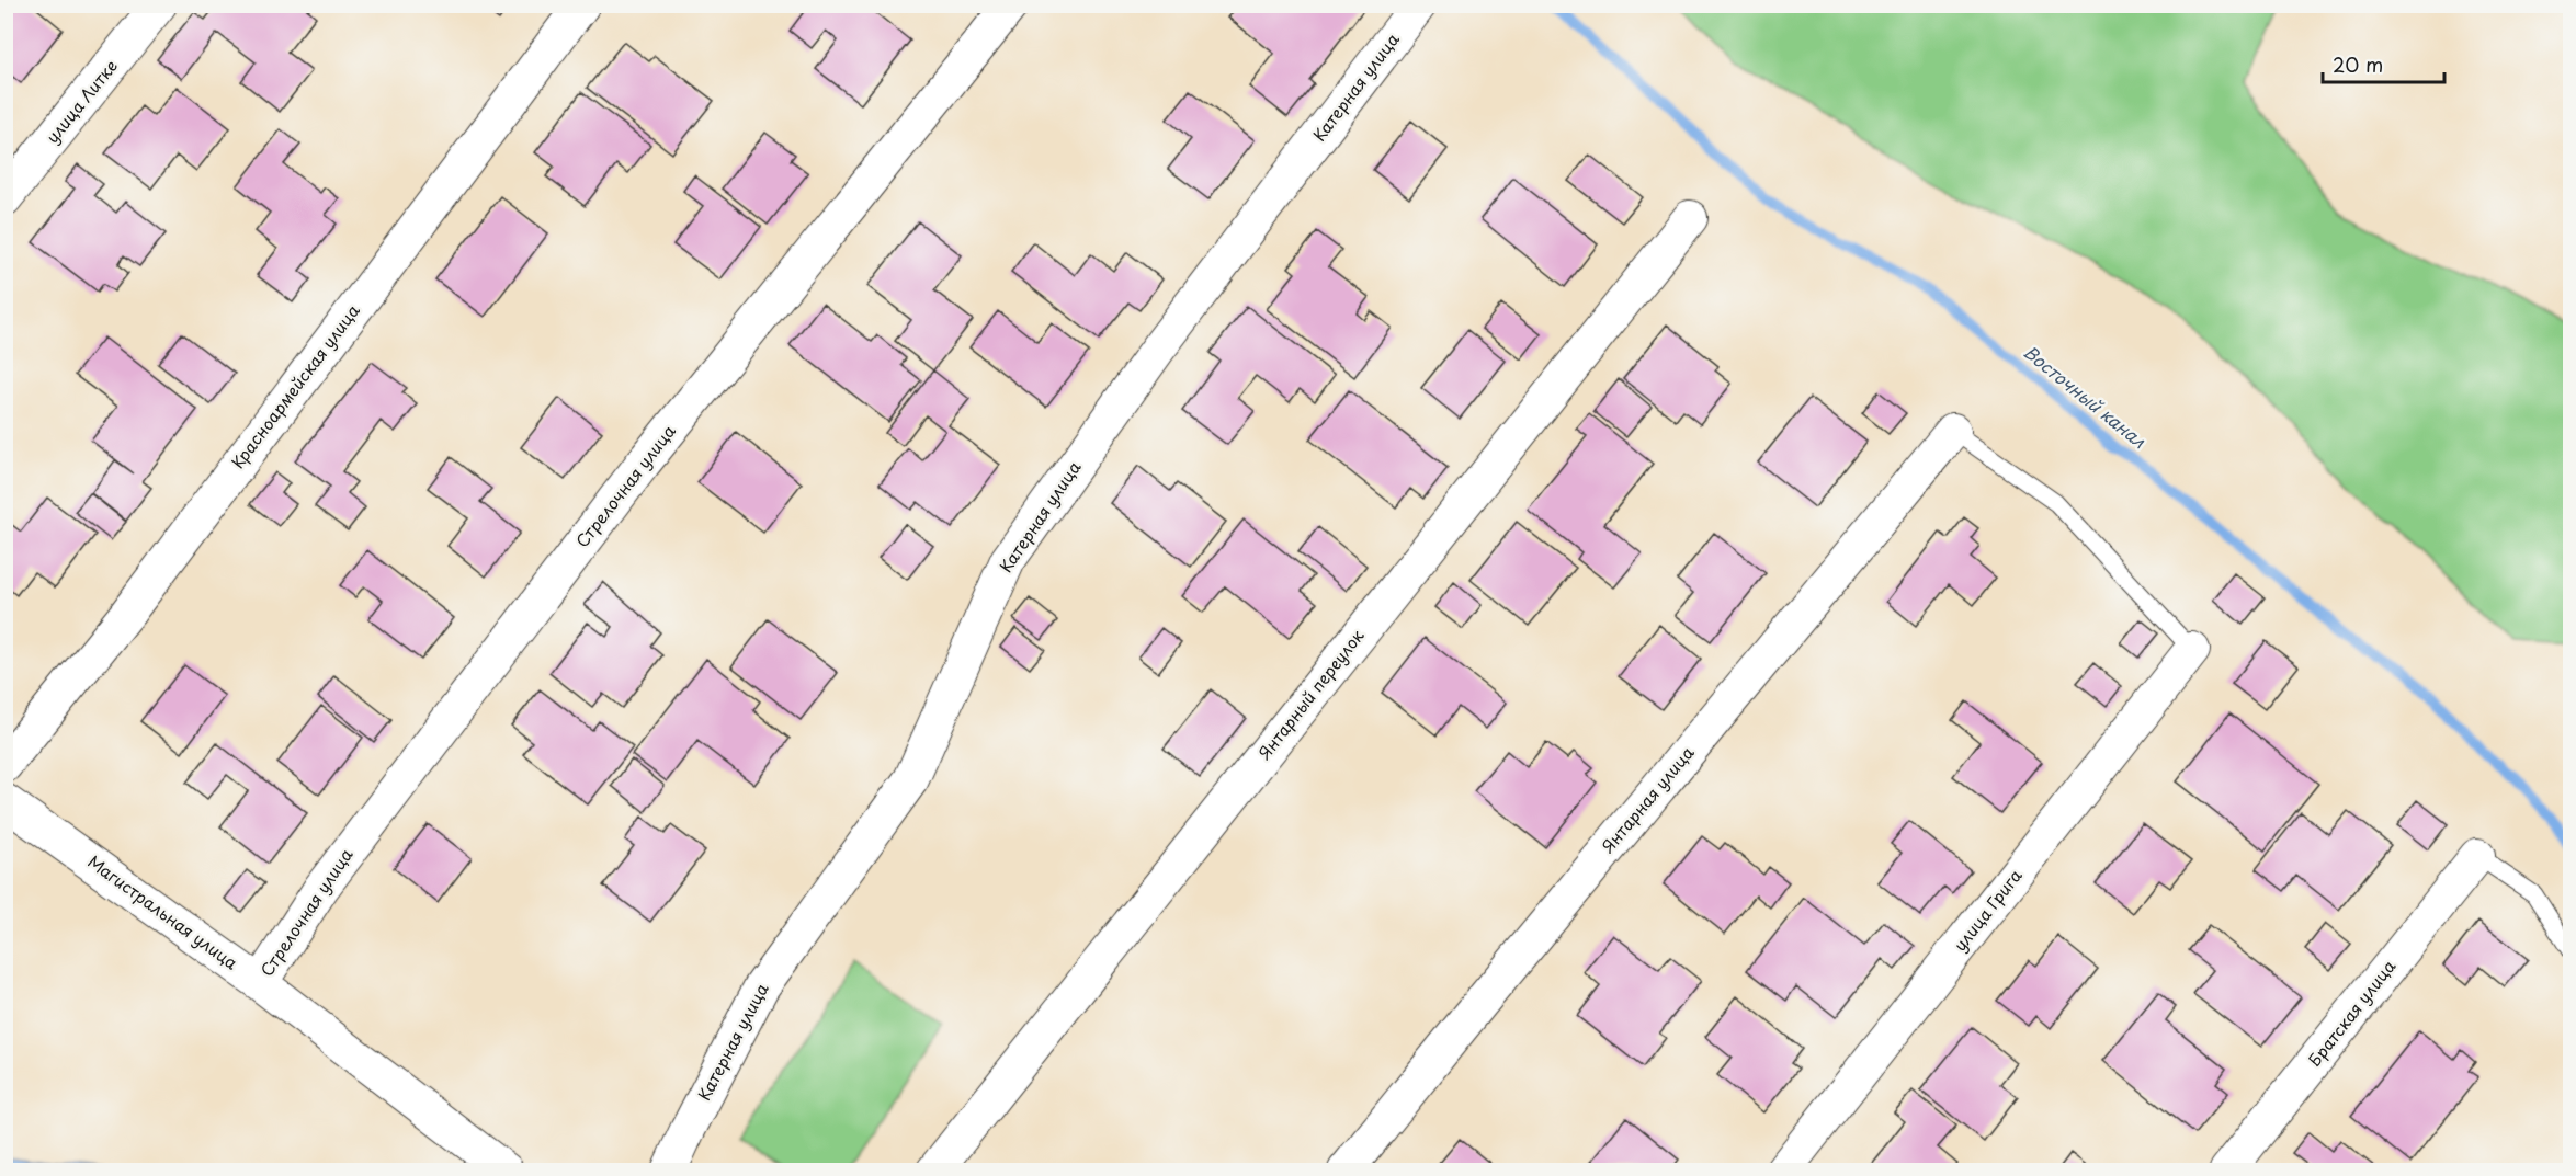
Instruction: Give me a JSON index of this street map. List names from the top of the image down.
{
  "streets": {
    "street": [
      "Катерная улица",
      "улица Литке",
      "Красноармейская улица",
      "Стрелочная улица",
      "Янтарный переулок",
      "Янтарная улица",
      "улица Грига",
      "Магистральная улица",
      "Братская улица"
    ]
  },
  "crossings": [
    ["Стрелочная улица", "Магистральная улица"]
  ],
  "water": ["Восточный канал"],
  "scale_bar": "20 m"
}
